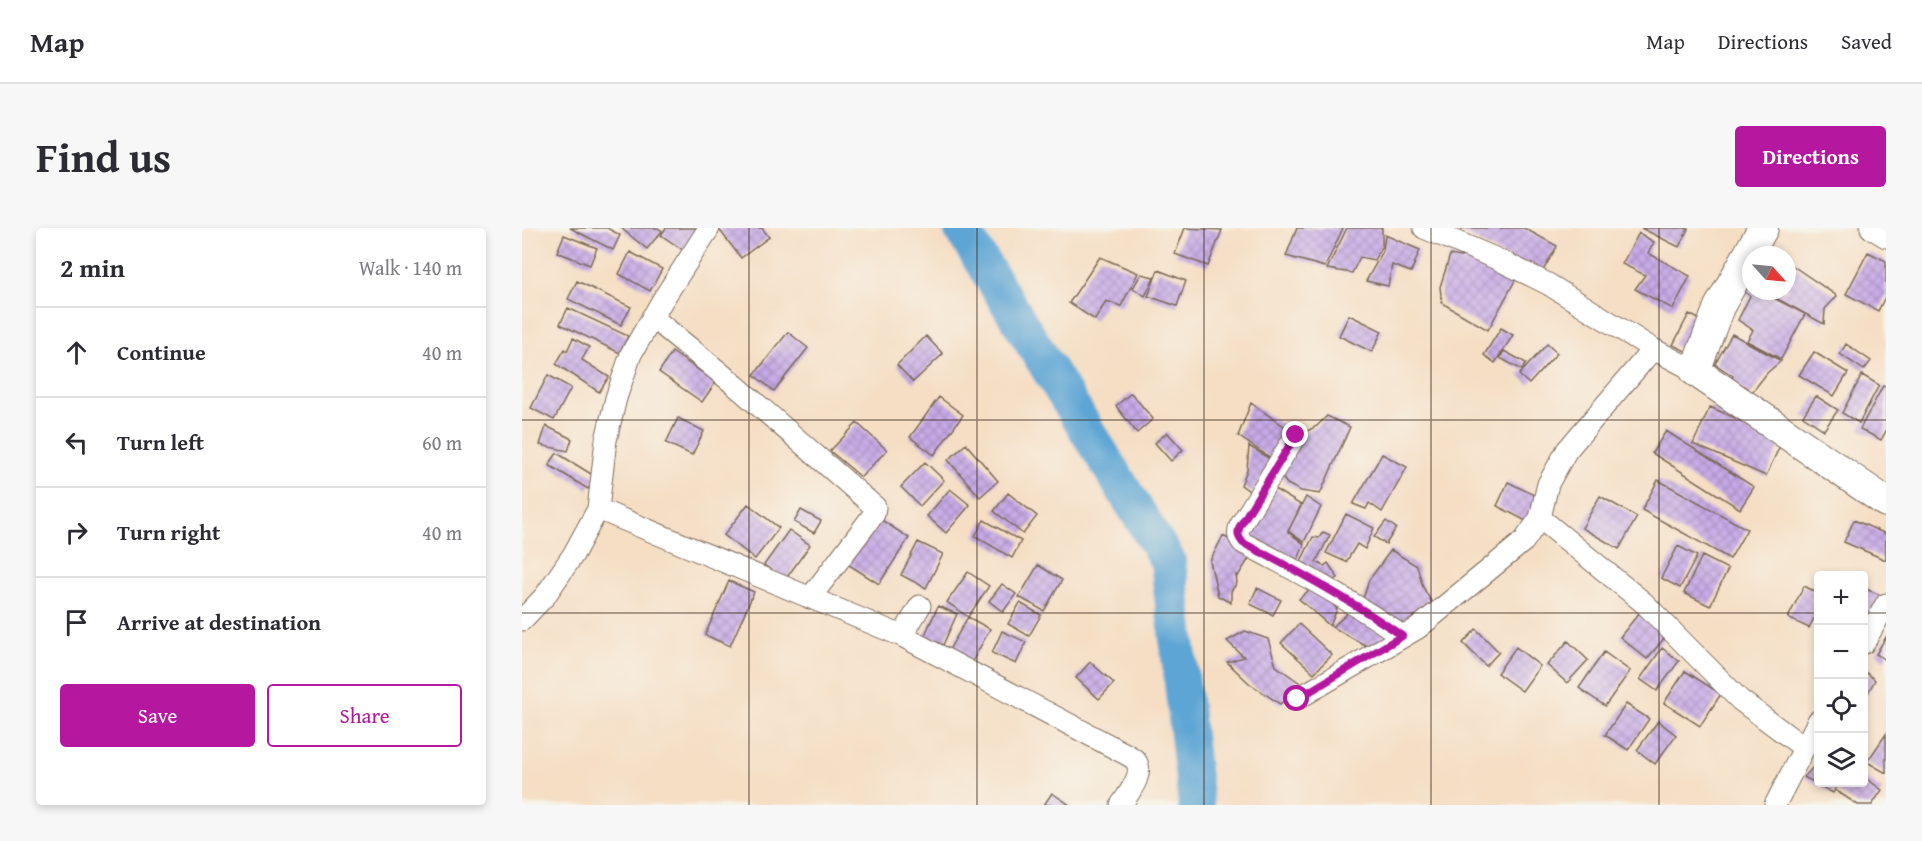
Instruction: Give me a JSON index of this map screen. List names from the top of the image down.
{
  "north": "bottom right",
  "page": {
    "header": "Map",
    "nav": ["Map", "Directions", "Saved"],
    "title": "Find us",
    "buttons": [
      "Directions",
      ["Save", "Share"]
    ],
    "heading": ["2 min", "Walk · 140 m"],
    "list": [
      ["Continue", "40 m"],
      ["Turn left", "60 m"],
      ["Turn right", "40 m"],
      "Arrive at destination"
    ],
    "map_buttons": ["+", "−"]
  }
}
